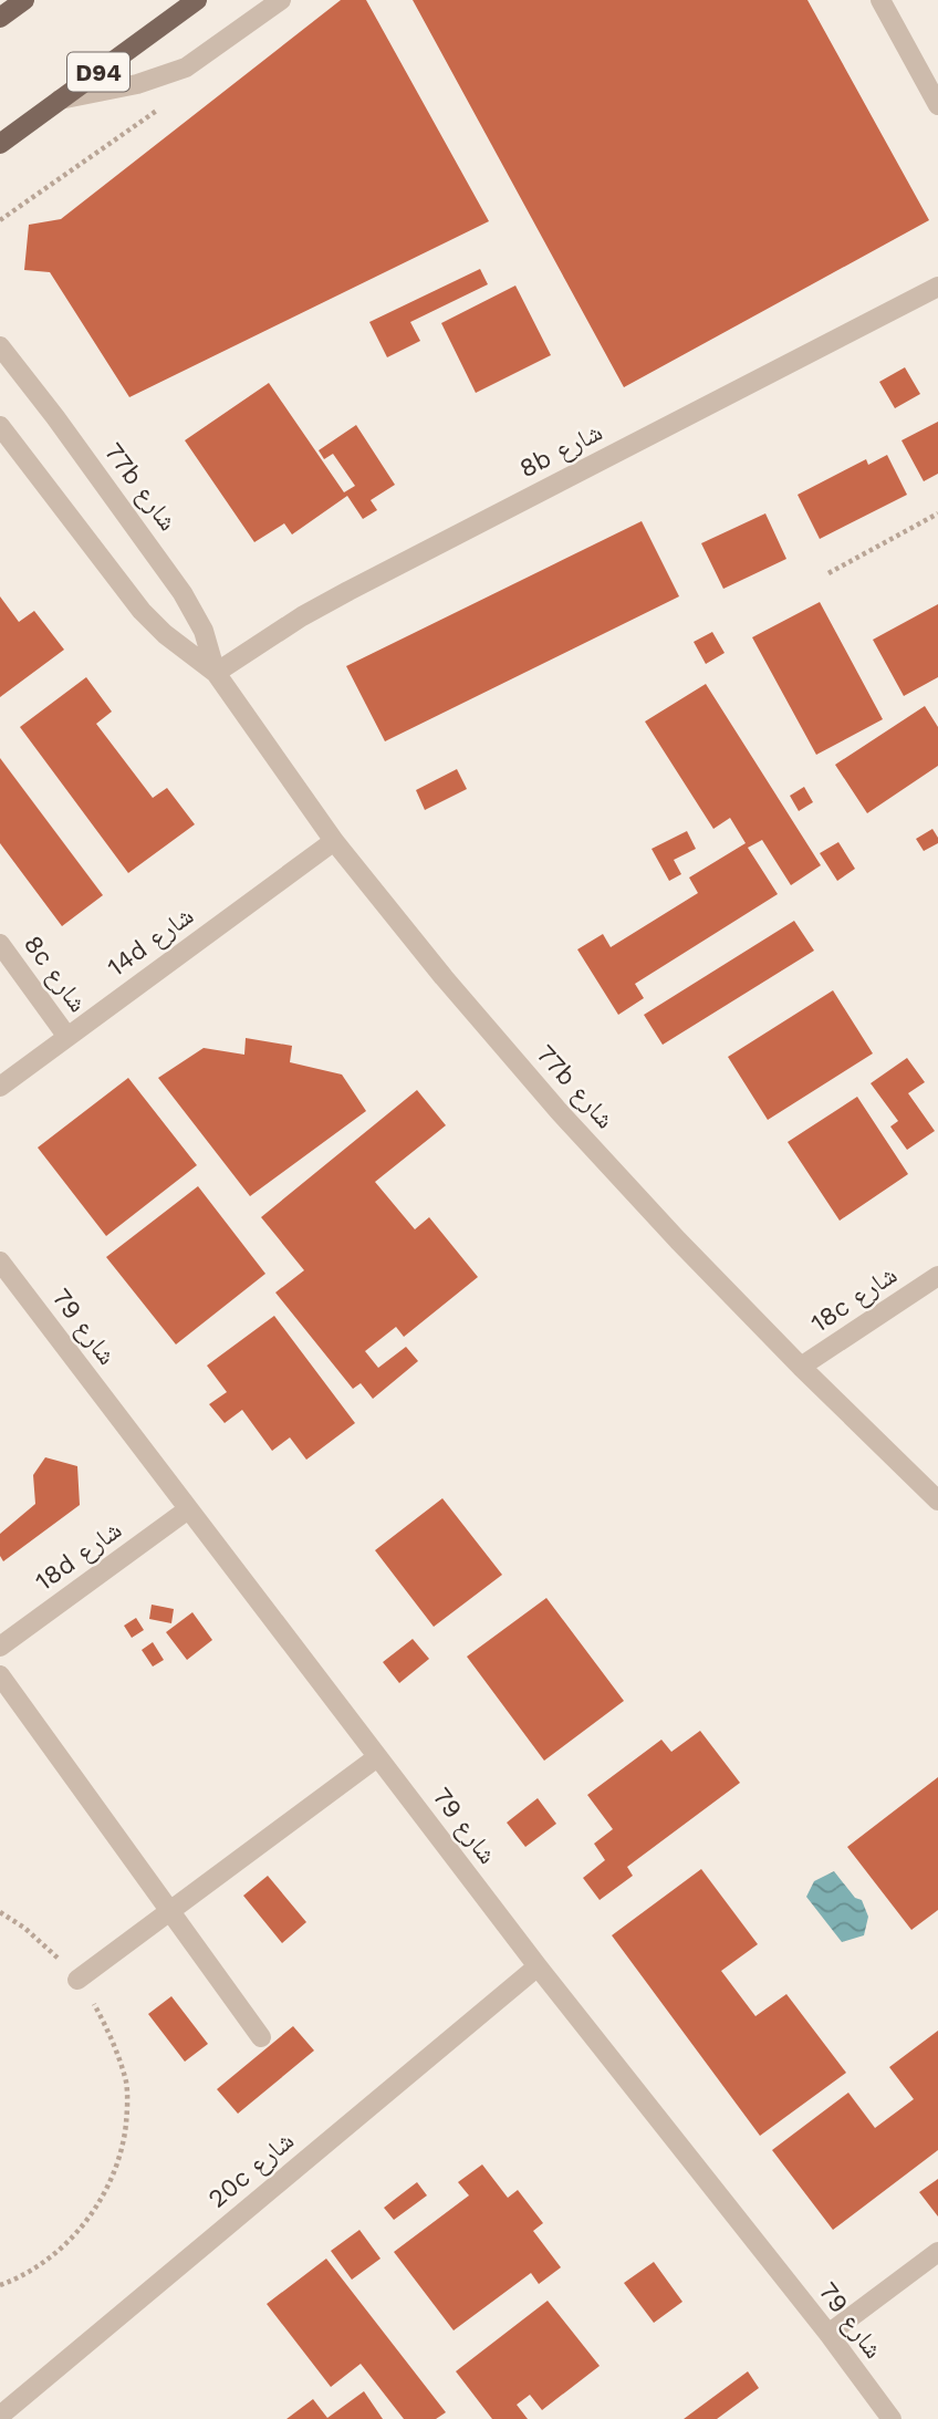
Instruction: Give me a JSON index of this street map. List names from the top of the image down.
{
  "streets": {
    "main road": ["D94"],
    "street": [
      "8b شارع",
      "77b شارع",
      "14d شارع",
      "8c شارع",
      "18c شارع",
      "شارع 79",
      "18d شارع",
      "20c شارع"
    ]
  },
  "crossings": [
    ["8b شارع", "77b شارع"],
    ["77b شارع", "14d شارع"],
    ["77b شارع", "18c شارع"],
    ["14d شارع", "8c شارع"],
    ["شارع 79", "18d شارع"],
    ["شارع 79", "20c شارع"]
  ]
}
